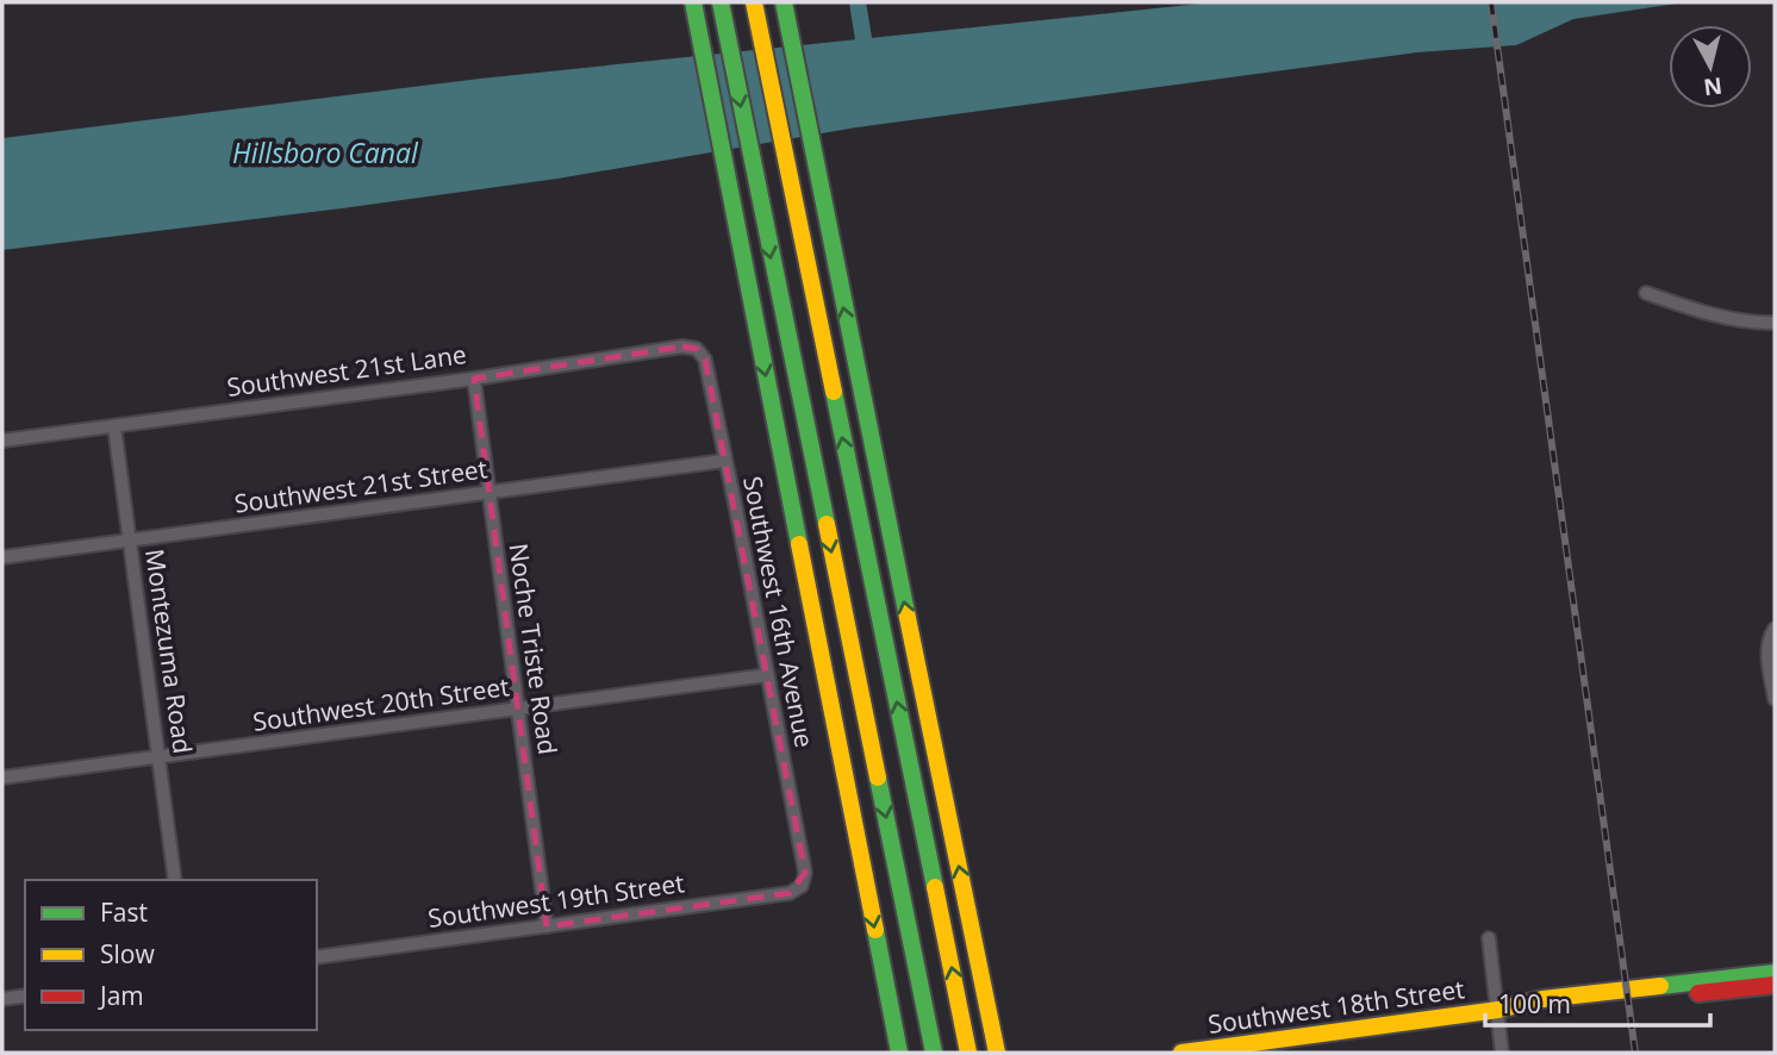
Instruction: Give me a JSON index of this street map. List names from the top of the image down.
{
  "streets": {
    "main road": ["Southwest 18th Street"],
    "street": [
      "Southwest 21st Lane",
      "Southwest 21st Street",
      "Southwest 16th Avenue",
      "Noche Triste Road",
      "Montezuma Road",
      "Southwest 20th Street",
      "Southwest 19th Street"
    ]
  },
  "crossings": [
    ["Southwest 21st Lane", "Southwest 16th Avenue"],
    ["Southwest 21st Lane", "Noche Triste Road"],
    ["Southwest 21st Lane", "Montezuma Road"],
    ["Southwest 21st Street", "Southwest 16th Avenue"],
    ["Southwest 21st Street", "Noche Triste Road"],
    ["Southwest 21st Street", "Montezuma Road"],
    ["Southwest 16th Avenue", "Southwest 20th Street"],
    ["Southwest 16th Avenue", "Southwest 19th Street"],
    ["Noche Triste Road", "Southwest 20th Street"],
    ["Noche Triste Road", "Southwest 19th Street"],
    ["Montezuma Road", "Southwest 20th Street"]
  ],
  "water": ["Hillsboro Canal"],
  "legend": ["Fast", "Slow", "Jam"],
  "scale_bar": "100 m",
  "north": "bottom"
}
